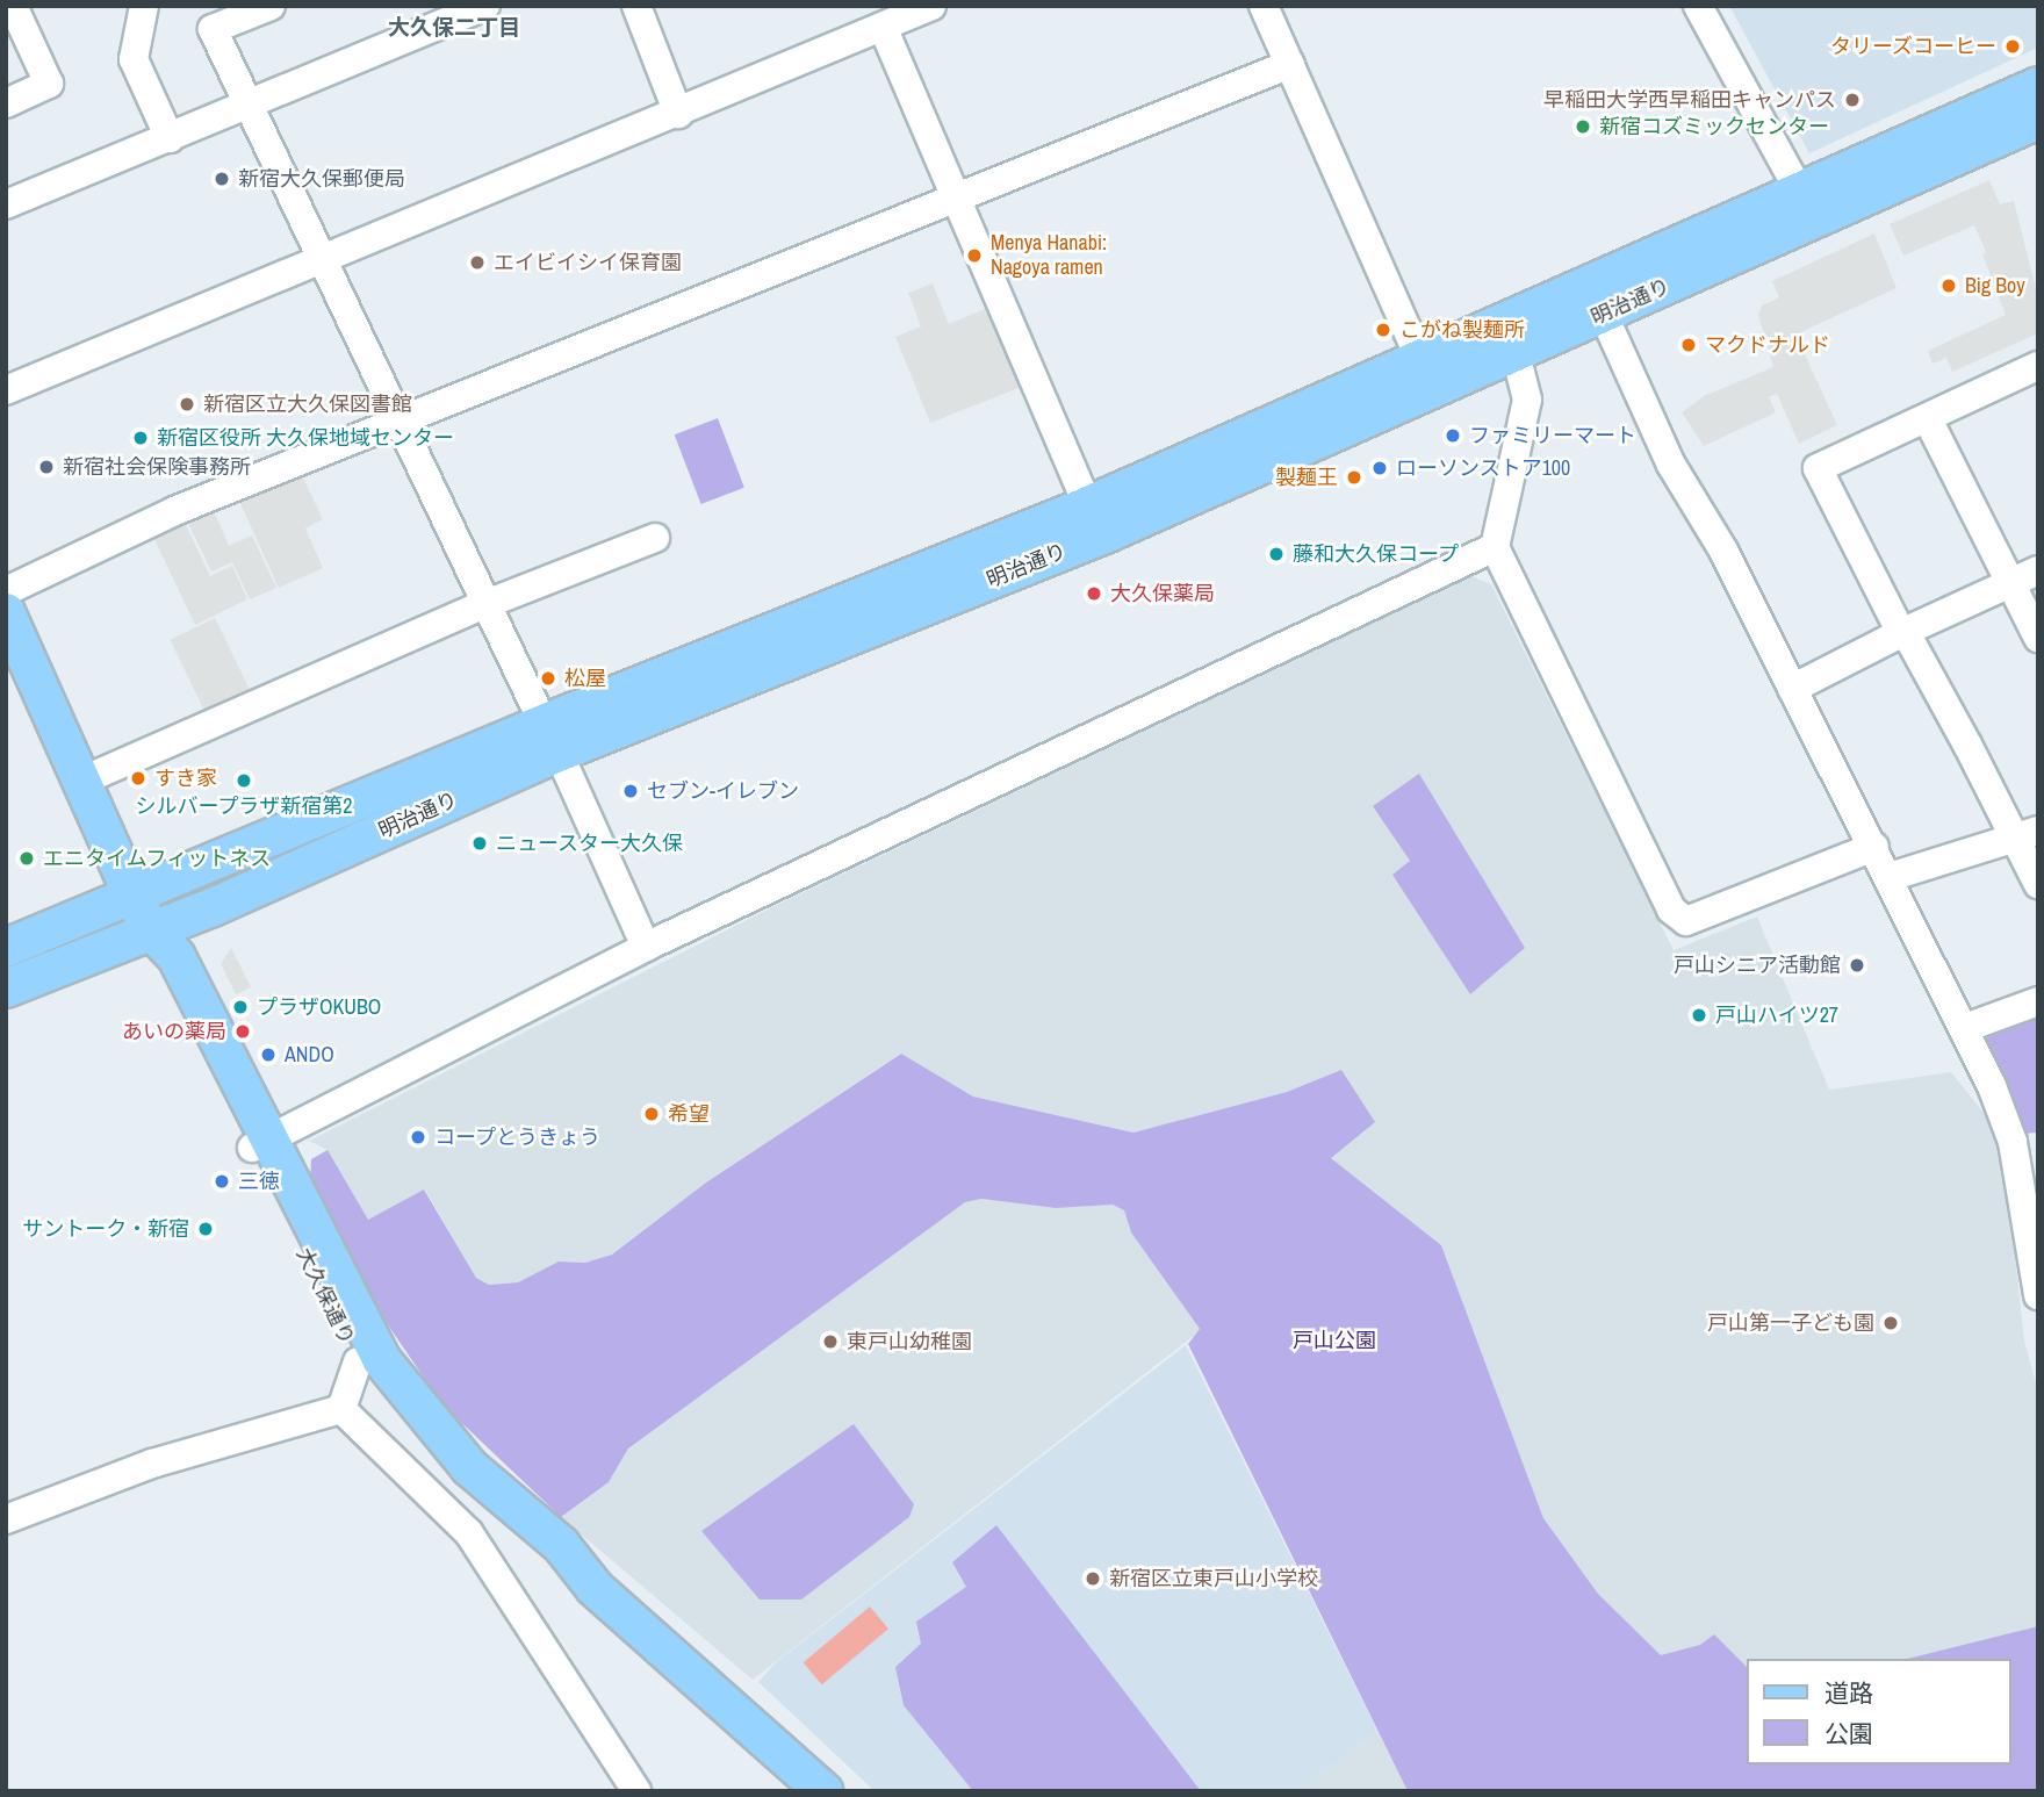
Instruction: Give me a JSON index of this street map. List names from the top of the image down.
{
  "streets": {
    "main road": ["明治通り", "大久保通り"]
  },
  "crossings": [
    ["明治通り", "大久保通り"]
  ],
  "districts": ["大久保二丁目"],
  "parks": ["戸山公園"],
  "places": [
    "タリーズコーヒー",
    "早稲田大学西早稲田キャンパス",
    "新宿コズミックセンター",
    "新宿大久保郵便局",
    "Menya Hanabi: Nagoya ramen",
    "エイビイシイ保育園",
    "Big Boy",
    "こがね製麺所",
    "マクドナルド",
    "新宿区立大久保図書館",
    "ファミリーマート",
    "新宿区役所 大久保地域センター",
    "新宿社会保険事務所",
    "ローソンストア100",
    "製麺王",
    "藤和大久保コープ",
    "大久保薬局",
    "松屋",
    "すき家",
    "シルバープラザ新宿第2",
    "セブン-イレブン",
    "ニュースター大久保",
    "エニタイムフィットネス",
    "戸山シニア活動館",
    "プラザOKUBO",
    "戸山ハイツ27",
    "あいの薬局",
    "ANDO",
    "希望",
    "コープとうきょう",
    "三徳",
    "サントーク・新宿",
    "戸山第一子ども園",
    "東戸山幼稚園",
    "新宿区立東戸山小学校"
  ],
  "legend": ["道路", "公園"]
}
